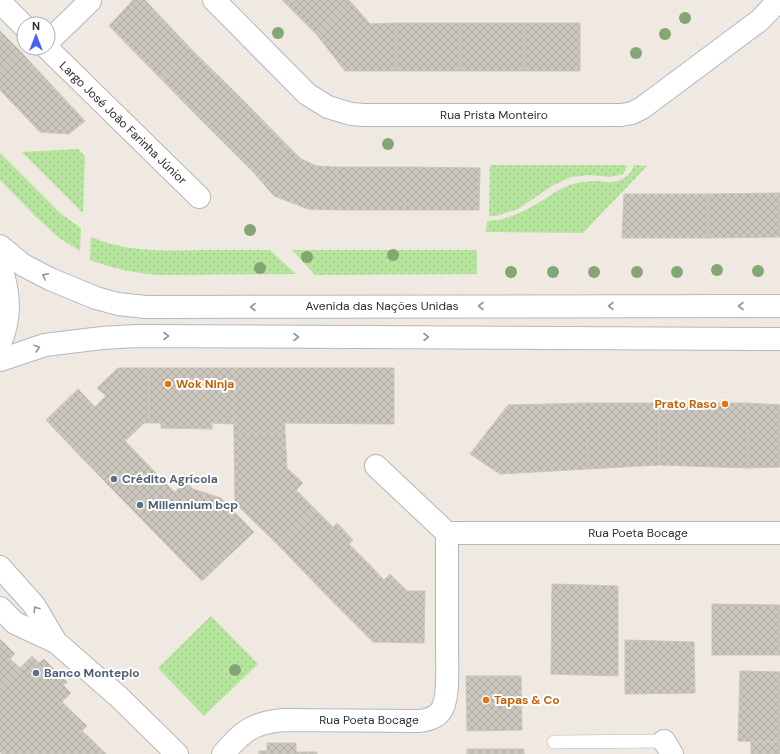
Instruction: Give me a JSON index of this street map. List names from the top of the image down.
{
  "streets": {
    "street": [
      "Rua Prista Monteiro",
      "Largo José João Farinha Júnior",
      "Avenida das Nações Unidas",
      "Rua Poeta Bocage"
    ]
  },
  "places": [
    "Wok Ninja",
    "Prato Raso",
    "Crédito Agrícola",
    "Millennium bcp",
    "Banco Montepio",
    "Tapas & Co"
  ],
  "north": "top"
}
